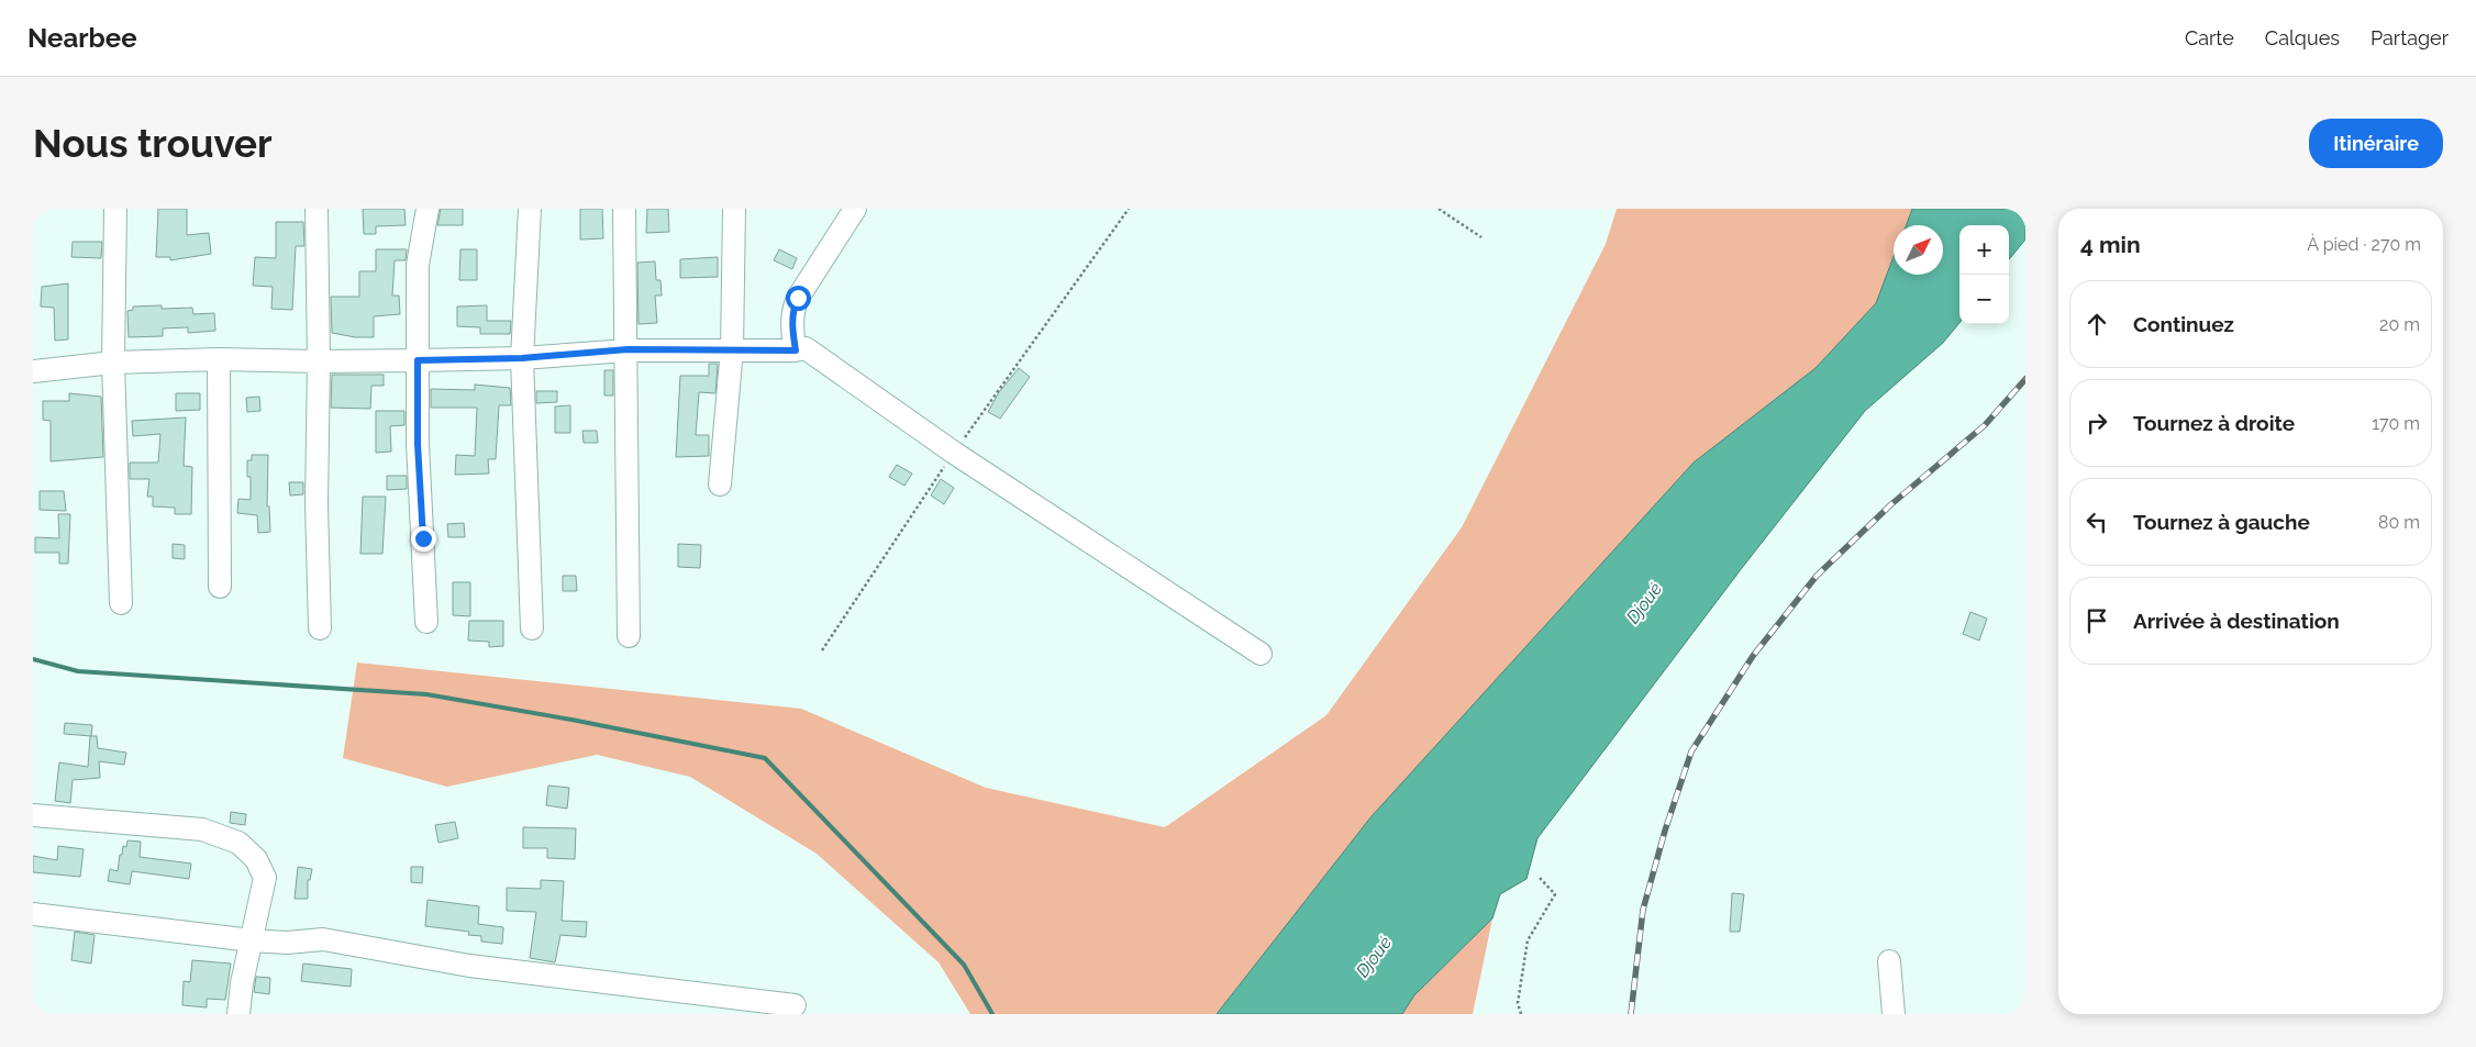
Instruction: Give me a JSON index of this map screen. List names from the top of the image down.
{
  "water": ["Djoué"],
  "north": "top right",
  "page": {
    "header": "Nearbee",
    "nav": ["Carte", "Calques", "Partager"],
    "buttons": "Itinéraire",
    "title": "Nous trouver",
    "heading": ["4 min", "À pied · 270 m"],
    "map_buttons": ["+", "−"],
    "list": [
      ["Continuez", "20 m"],
      ["Tournez à droite", "170 m"],
      ["Tournez à gauche", "80 m"],
      "Arrivée à destination"
    ]
  }
}
